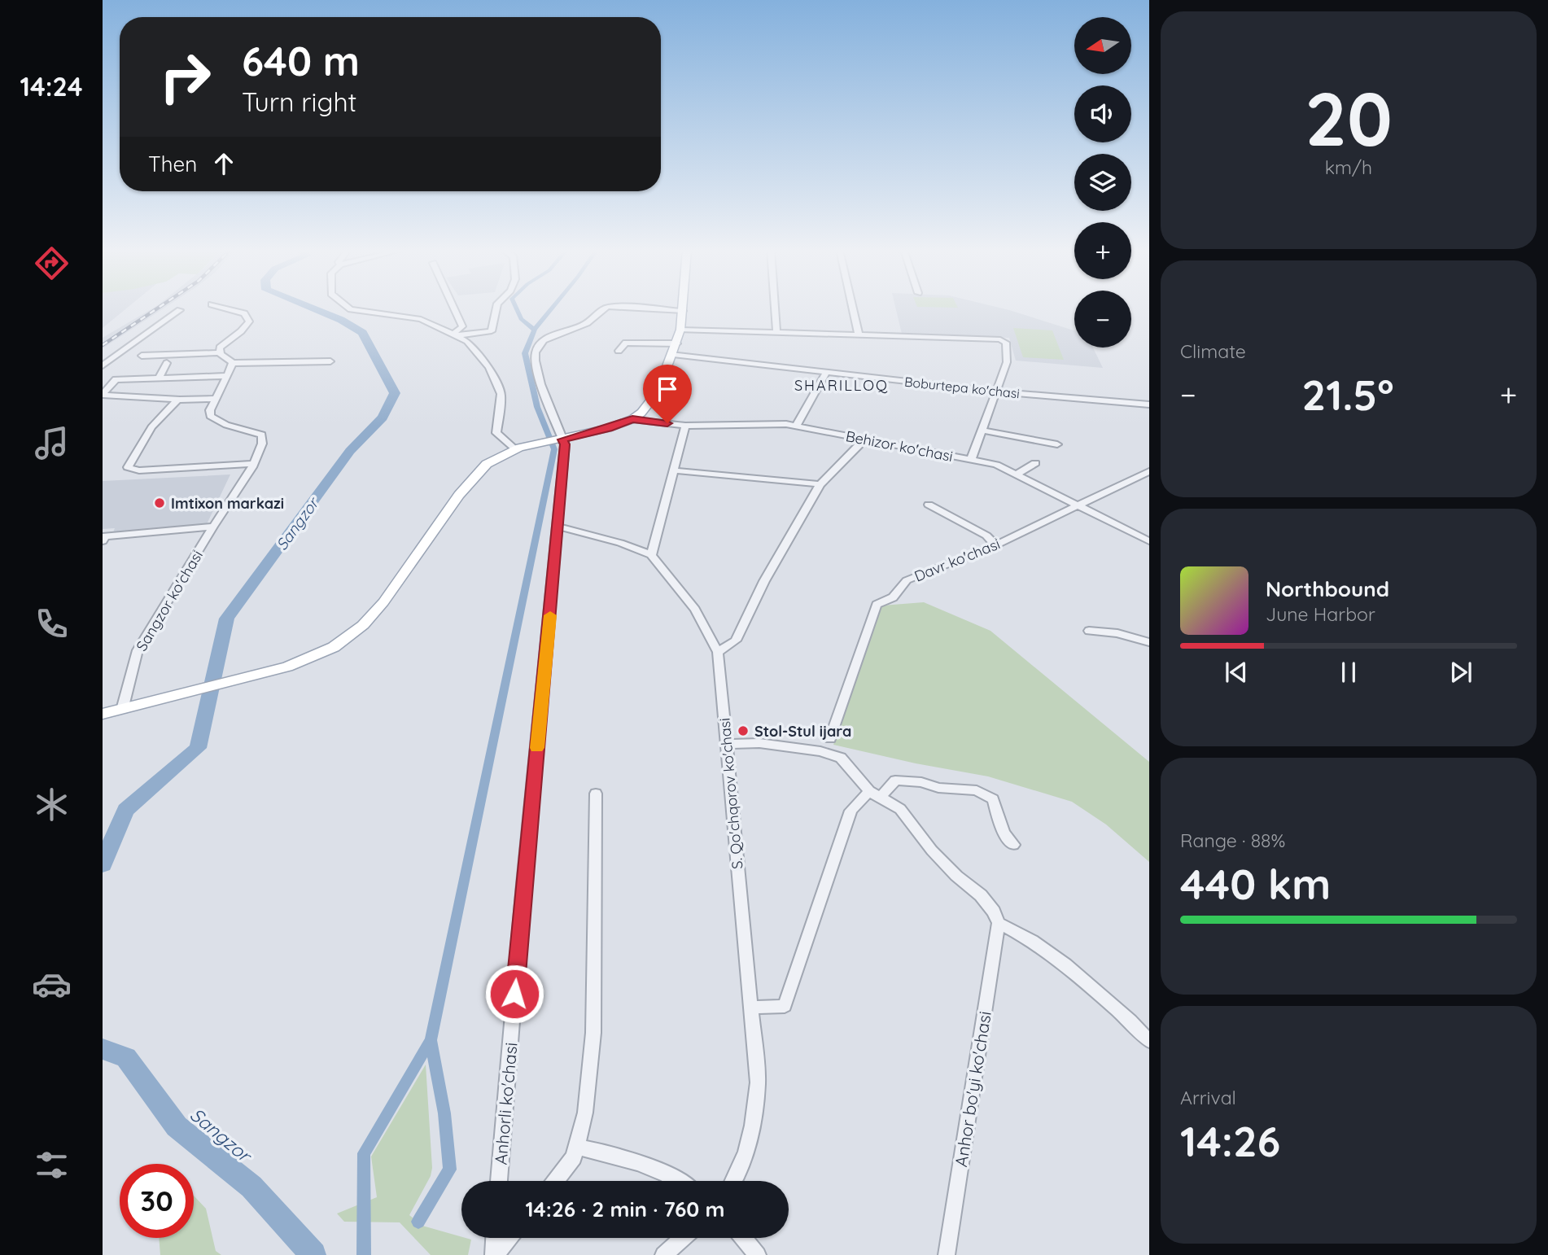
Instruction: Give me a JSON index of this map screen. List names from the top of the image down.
{
  "streets": {
    "street": [
      "Boburtepa ko'chasi",
      "Behizor ko'chasi",
      "Davr ko'chasi",
      "Sangzor ko'chasi",
      "S. Qo'chqorov ko'chasi",
      "Anhor bo'yi ko'chasi",
      "Anhorli ko'chasi"
    ]
  },
  "crossings": [
    ["Behizor ko'chasi", "Davr ko'chasi"]
  ],
  "districts": ["SHARILLOQ"],
  "water": ["Sangzor"],
  "places": ["Imtixon markazi", "Stol-Stul ijara"],
  "north": "left",
  "page": {
    "tabs": "14:24",
    "tile": [
      ["20", "km/h"],
      "Climate",
      ["Range · 88%", "440 km"],
      ["Arrival", "14:26"]
    ],
    "map_buttons": ["+", "−"],
    "turn": ["640 m", "Turn right"],
    "then": "Then",
    "heat": ["−", "21.5°", "+"],
    "song": ["Northbound", "June Harbor"],
    "limit": "30",
    "trip": "14:26 · 2 min · 760 m"
  }
}
